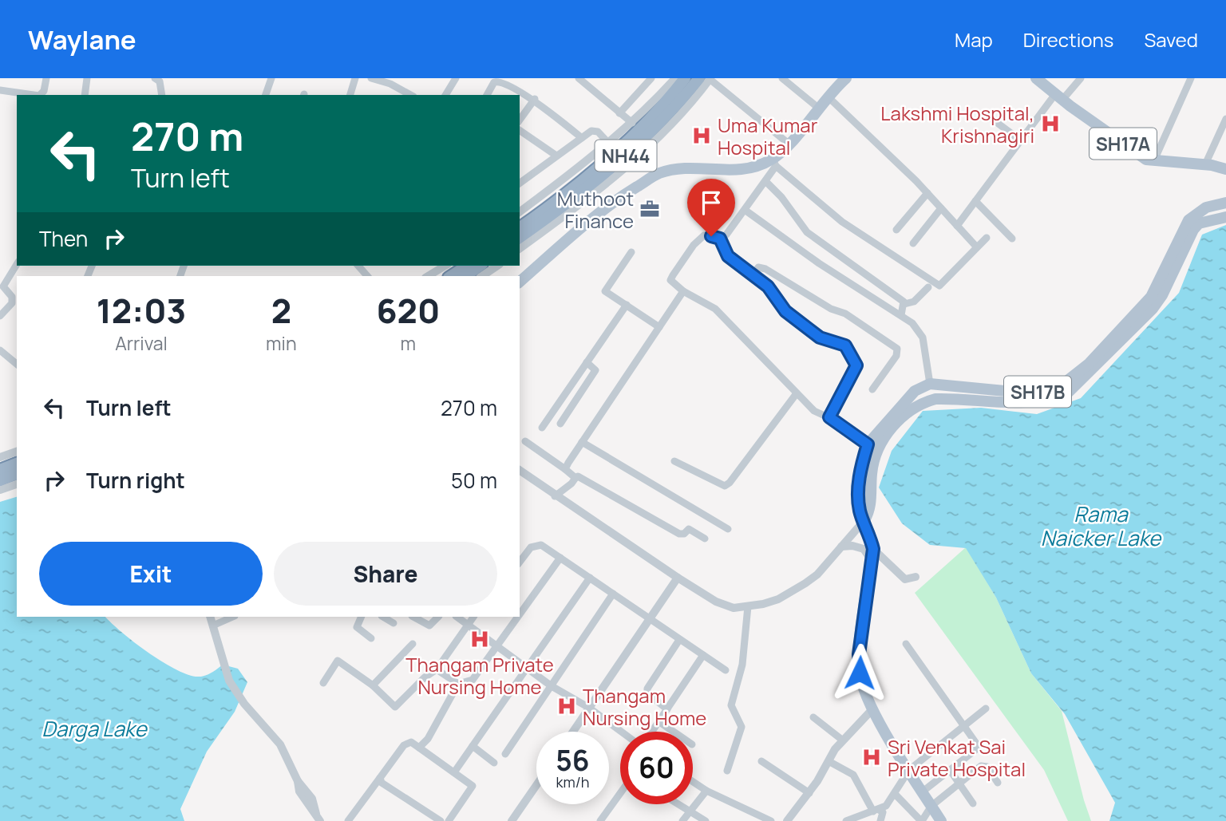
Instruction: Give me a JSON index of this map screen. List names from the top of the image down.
{
  "streets": {
    "highway": ["NH44"],
    "main road": ["SH17A", "SH17B"]
  },
  "water": ["Rama Naicker Lake", "Darga Lake"],
  "places": {
    "hospital": [
      "Lakshmi Hospital, Krishnagiri",
      "Uma Kumar Hospital",
      "Thangam Private Nursing Home",
      "Thangam Nursing Home",
      "Sri Venkat Sai Private Hospital"
    ],
    "office": ["Muthoot Finance"]
  },
  "page": {
    "header": "Waylane",
    "nav": ["Map", "Directions", "Saved"],
    "turn": ["270 m", "Turn left"],
    "then": "Then",
    "eta": [
      "12:03",
      "Arrival",
      "2",
      "min",
      "620",
      "m"
    ],
    "list": [
      {
        "name": "Turn left",
        "value": "270 m"
      },
      {
        "name": "Turn right",
        "value": "50 m"
      }
    ],
    "buttons": ["Exit", "Share"],
    "speed": "56 km/h",
    "limit": "60"
  }
}
